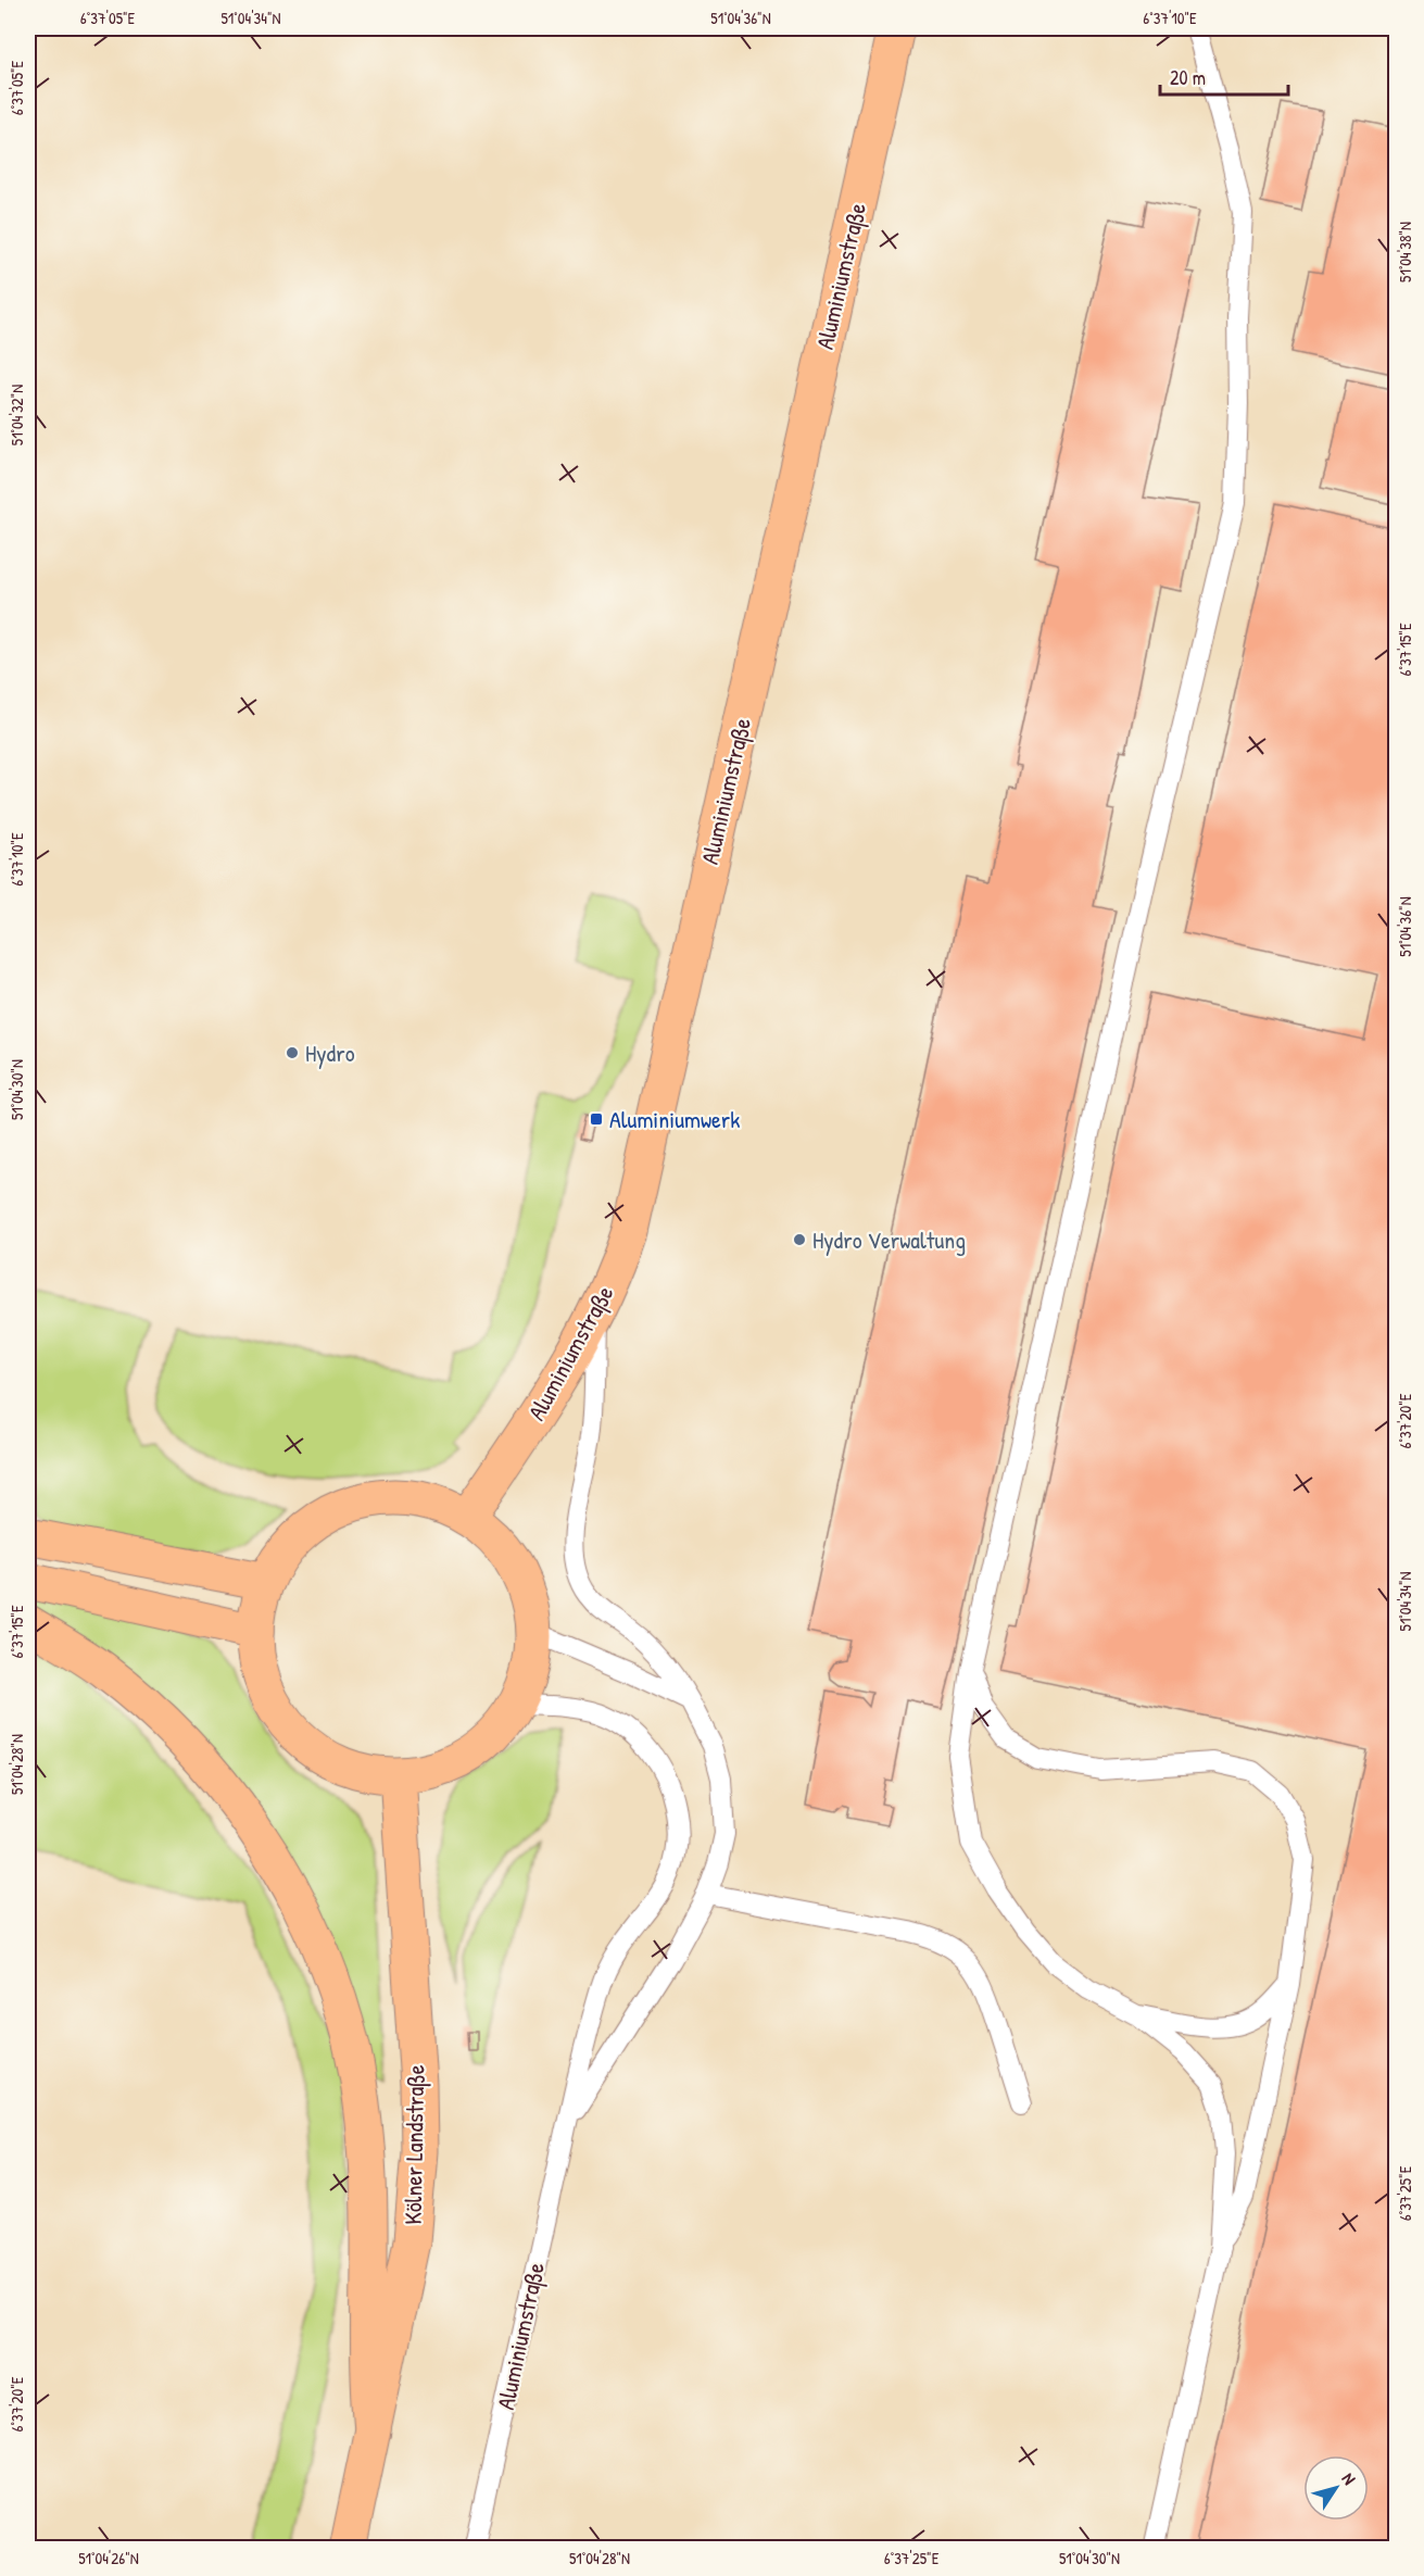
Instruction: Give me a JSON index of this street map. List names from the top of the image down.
{
  "streets": {
    "main road": ["Aluminiumstraße", "Kölner Landstraße"]
  },
  "places": {
    "other": ["Hydro", "Hydro Verwaltung"],
    "transit": ["Aluminiumwerk"]
  },
  "scale_bar": "20 m",
  "north": "top right",
  "coordinates": [
    "6°37'05\"E",
    "51°04'34\"N",
    "51°04'36\"N",
    "6°37'10\"E",
    "51°04'38\"N",
    "51°04'32\"N",
    "6°37'15\"E",
    "51°04'30\"N",
    "6°37'20\"E",
    "51°04'28\"N",
    "6°37'25\"E",
    "51°04'26\"N"
  ]
}
